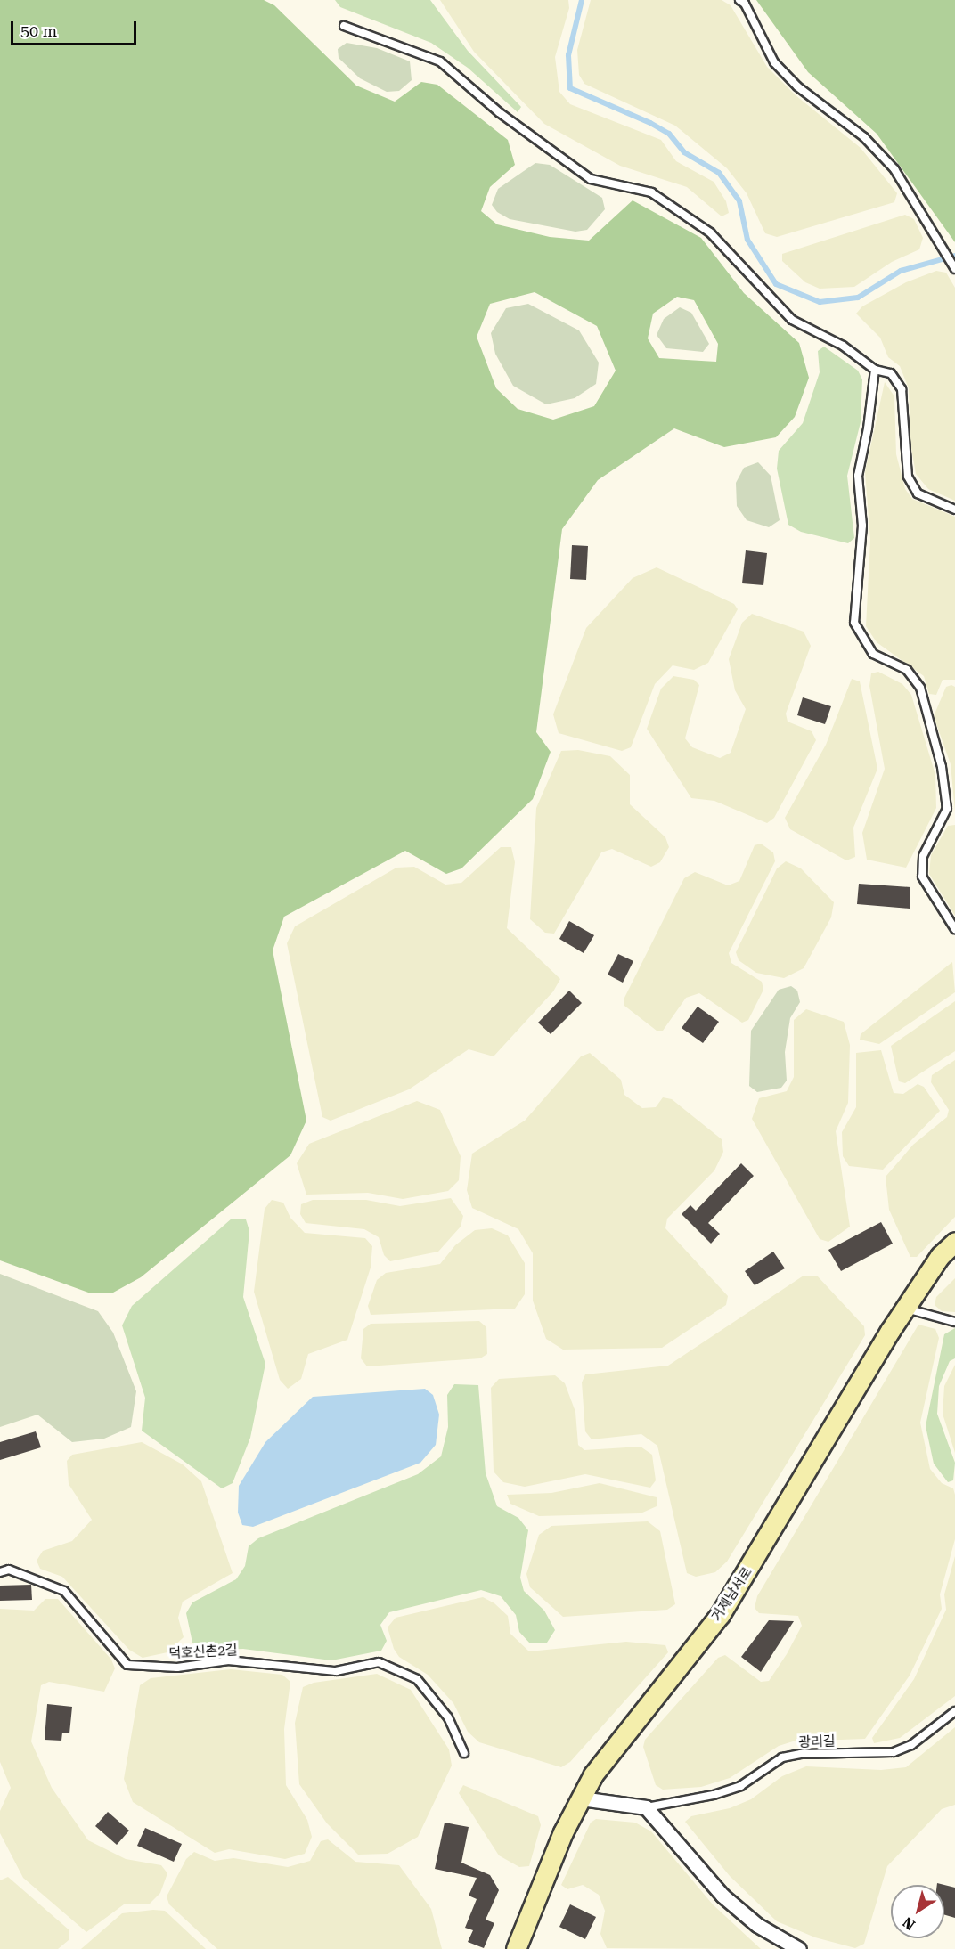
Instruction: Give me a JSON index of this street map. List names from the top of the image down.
{
  "streets": {
    "main road": ["거제남서로"],
    "lane": ["덕호신촌2길", "광리길"]
  },
  "scale_bar": "50 m",
  "north": "bottom left"
}
